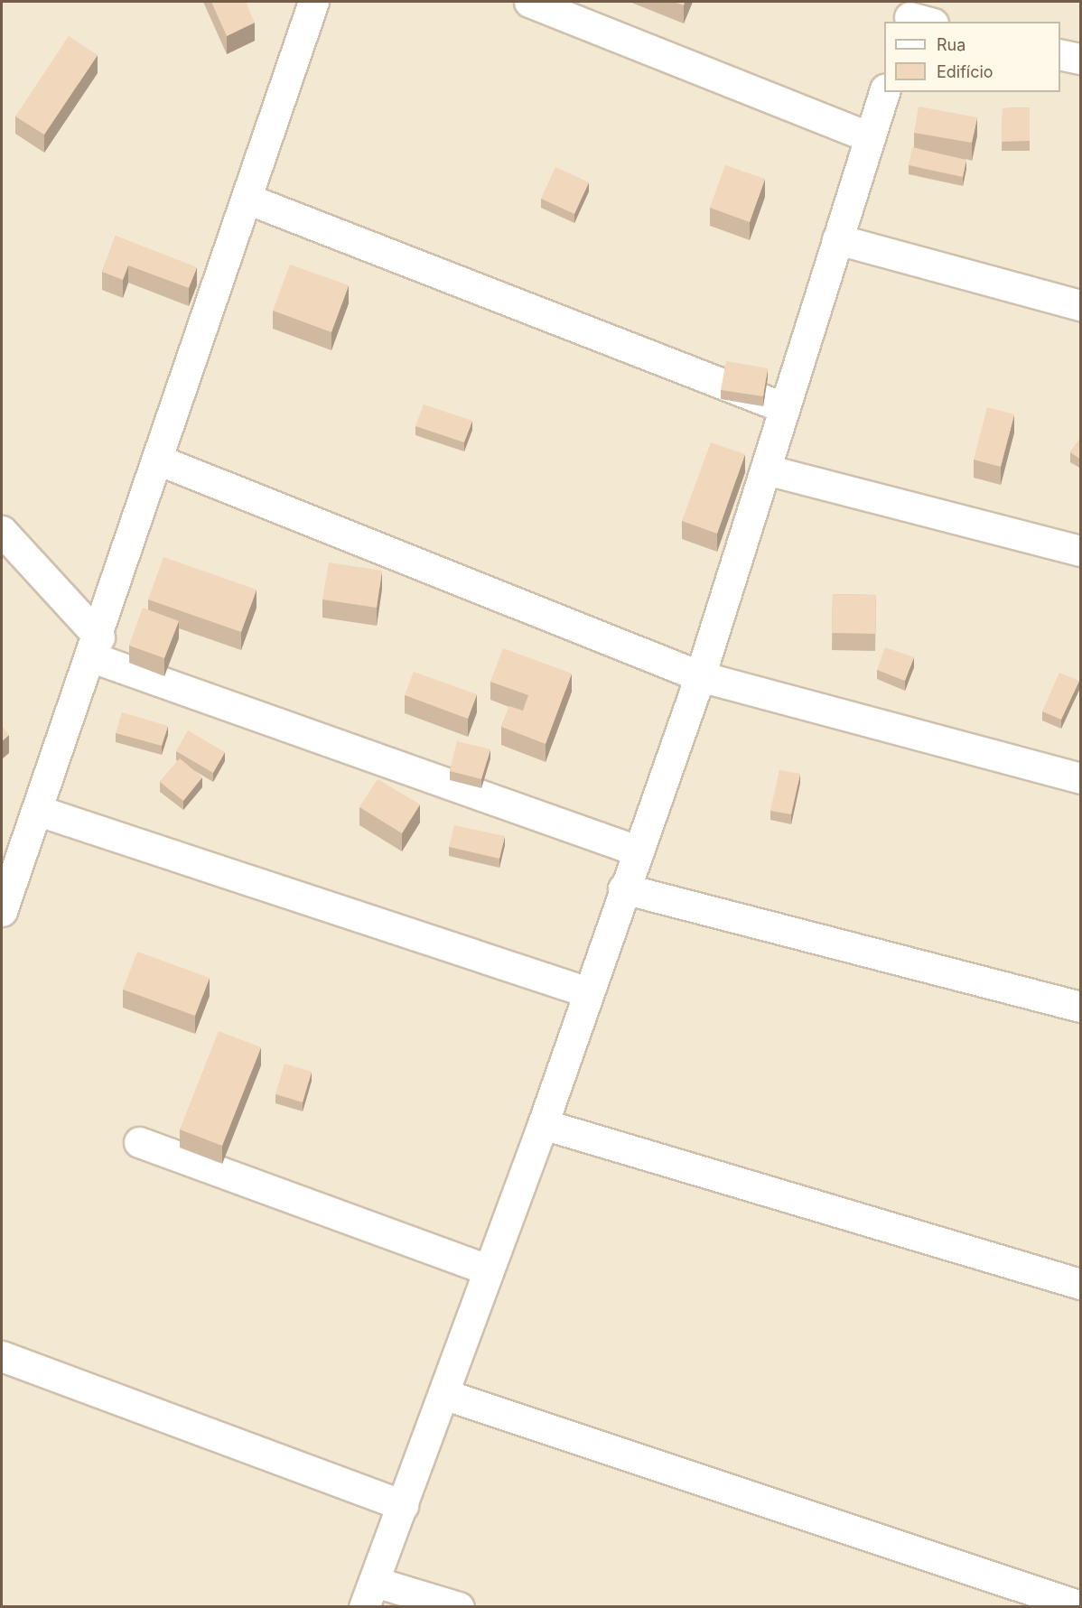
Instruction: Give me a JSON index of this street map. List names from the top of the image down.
{
  "legend": ["Rua", "Edifício"]
}
